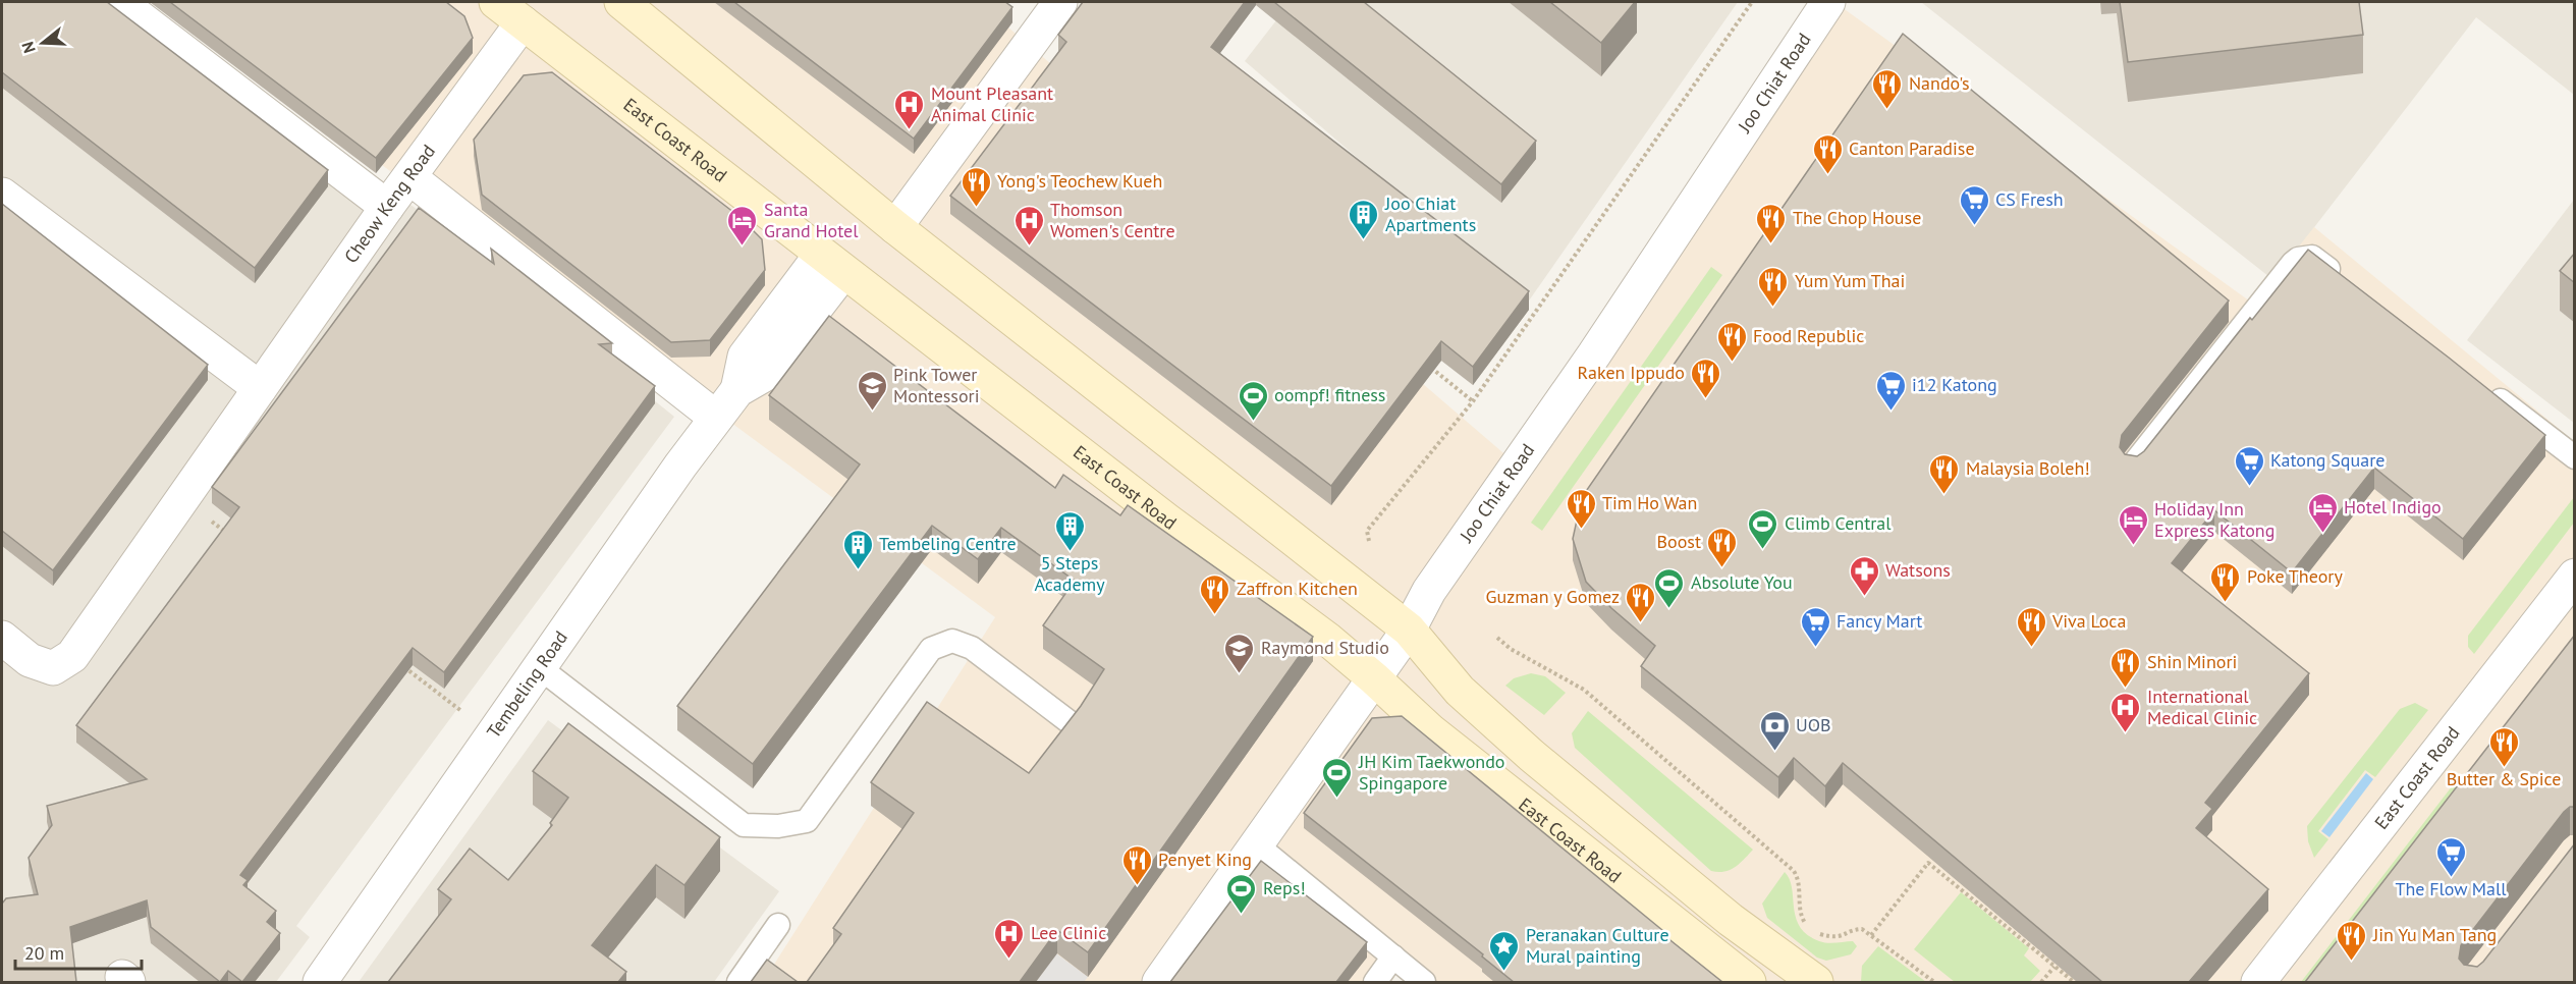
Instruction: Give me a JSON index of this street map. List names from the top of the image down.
{
  "streets": {
    "main road": ["East Coast Road"],
    "street": ["Joo Chiat Road", "Cheow Keng Road", "Tembeling Road"]
  },
  "crossings": [
    ["Joo Chiat Road", "East Coast Road"],
    ["East Coast Road", "Cheow Keng Road"],
    ["East Coast Road", "Tembeling Road"]
  ],
  "places": {
    "restaurant": [
      "Nando's",
      "Canton Paradise",
      "Yong's Teochew Kueh",
      "The Chop House",
      "Yum Yum Thai",
      "Food Republic",
      "Raken Ippudo",
      "Malaysia Boleh!",
      "Tim Ho Wan",
      "Boost",
      "Poke Theory",
      "Zaffron Kitchen",
      "Guzman y Gomez",
      "Viva Loca",
      "Shin Minori",
      "Butter & Spice",
      "Penyet King",
      "Jin Yu Man Tang"
    ],
    "hospital": [
      "Mount Pleasant Animal Clinic",
      "Thomson Women's Centre",
      "International Medical Clinic",
      "Lee Clinic"
    ],
    "supermarket": [
      "CS Fresh",
      "i12 Katong",
      "Katong Square",
      "Fancy Mart",
      "The Flow Mall"
    ],
    "building": ["Joo Chiat Apartments", "5 Steps Academy", "Tembeling Centre"],
    "hotel": ["Santa Grand Hotel", "Hotel Indigo", "Holiday Inn Express Katong"],
    "school or university": ["Pink Tower Montessori", "Raymond Studio"],
    "sports": [
      "oompf! fitness",
      "Climb Central",
      "Absolute You",
      "JH Kim Taekwondo Spingapore",
      "Reps!"
    ],
    "pharmacy": ["Watsons"],
    "bank": ["UOB"],
    "place": ["Peranakan Culture Mural painting"]
  },
  "scale_bar": "20 m",
  "north": "left"
}
